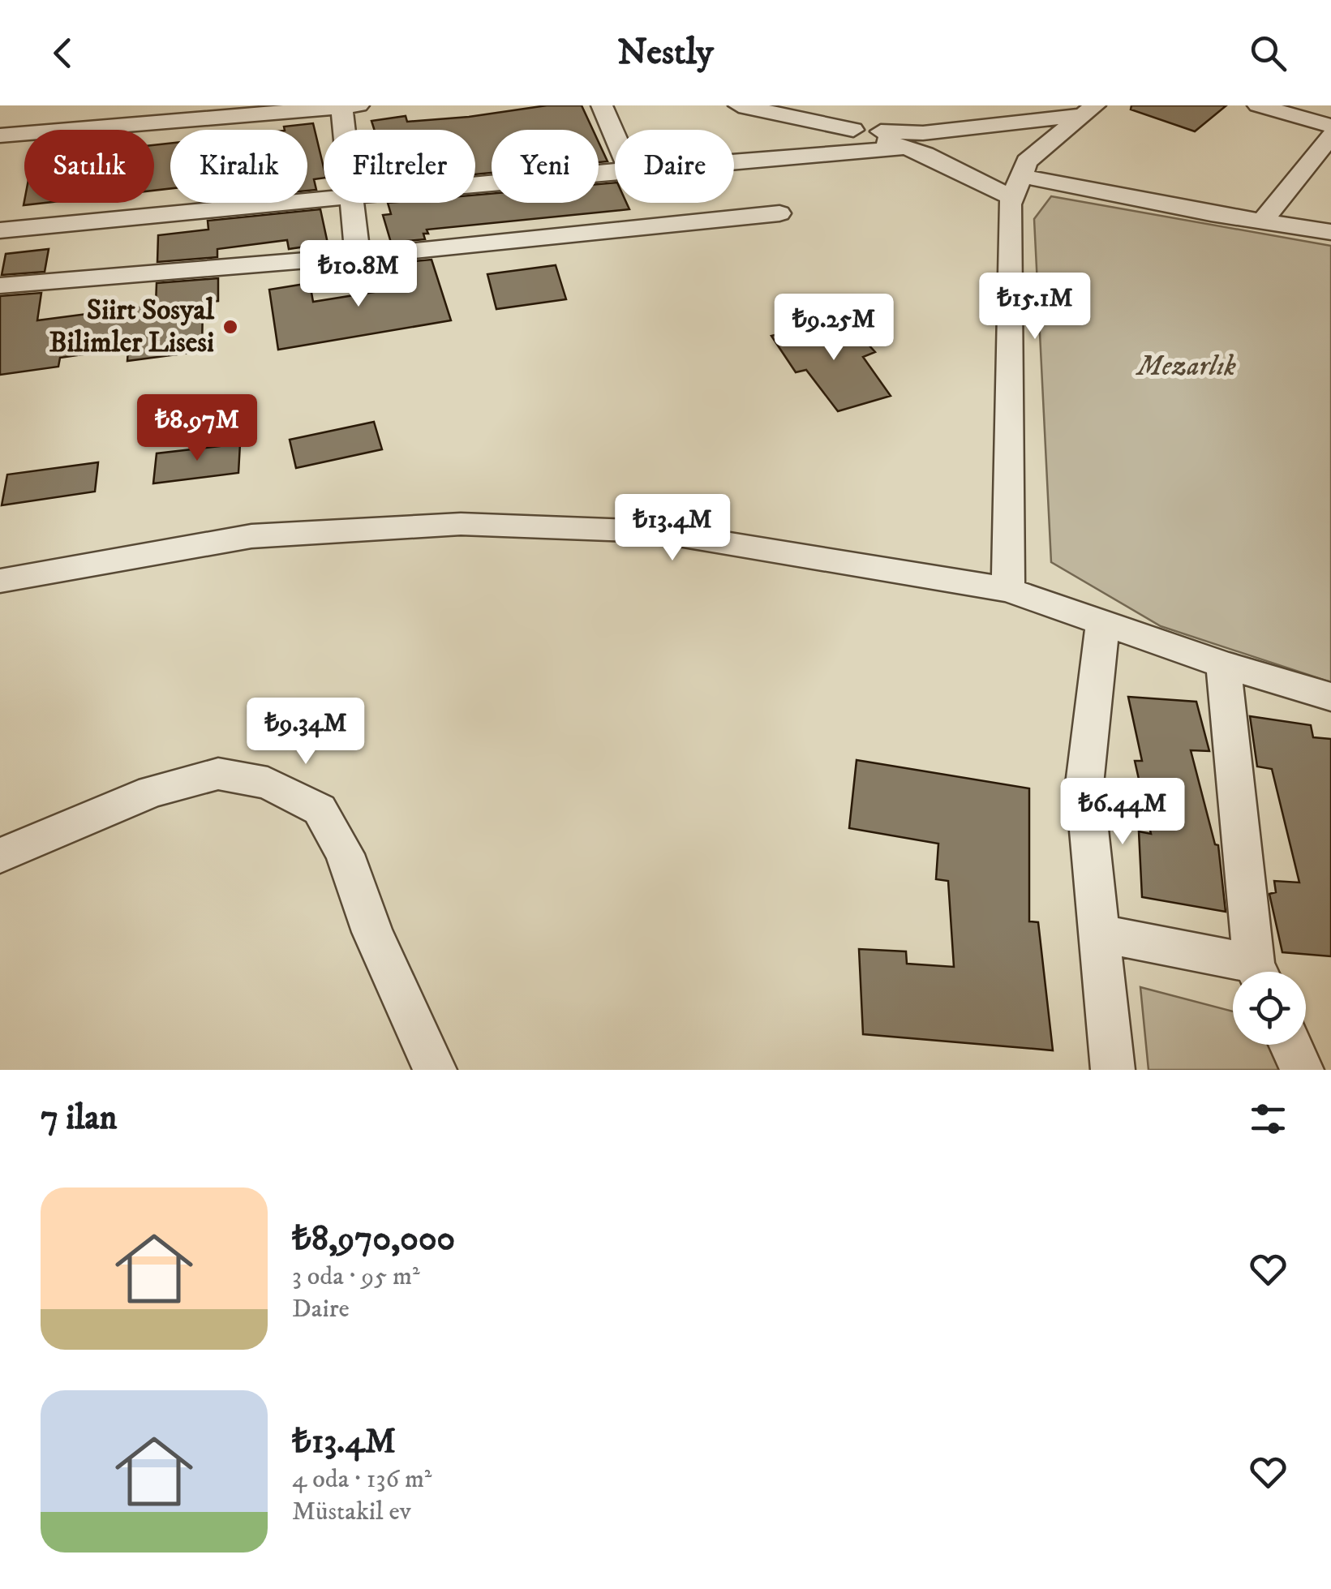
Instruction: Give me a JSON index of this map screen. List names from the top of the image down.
{
  "parks": ["Mezarlık"],
  "places": ["Siirt Sosyal Bilimler Lisesi"],
  "page": {
    "header": "Nestly",
    "chip": [
      "Satılık",
      "Kiralık",
      "Filtreler",
      "Yeni",
      "Daire"
    ],
    "price": [
      "₺10.8M",
      "₺15.1M",
      "₺9.25M",
      "₺8.97M",
      "₺13.4M",
      "₺9.34M",
      "₺6.44M"
    ],
    "heading": "7 ilan",
    "list": [
      {
        "name": "₺8,970,000",
        "note": "3 oda · 95 m² · Daire"
      },
      {
        "name": "₺13.4M",
        "note": "4 oda · 136 m² · Müstakil ev"
      }
    ]
  }
}
